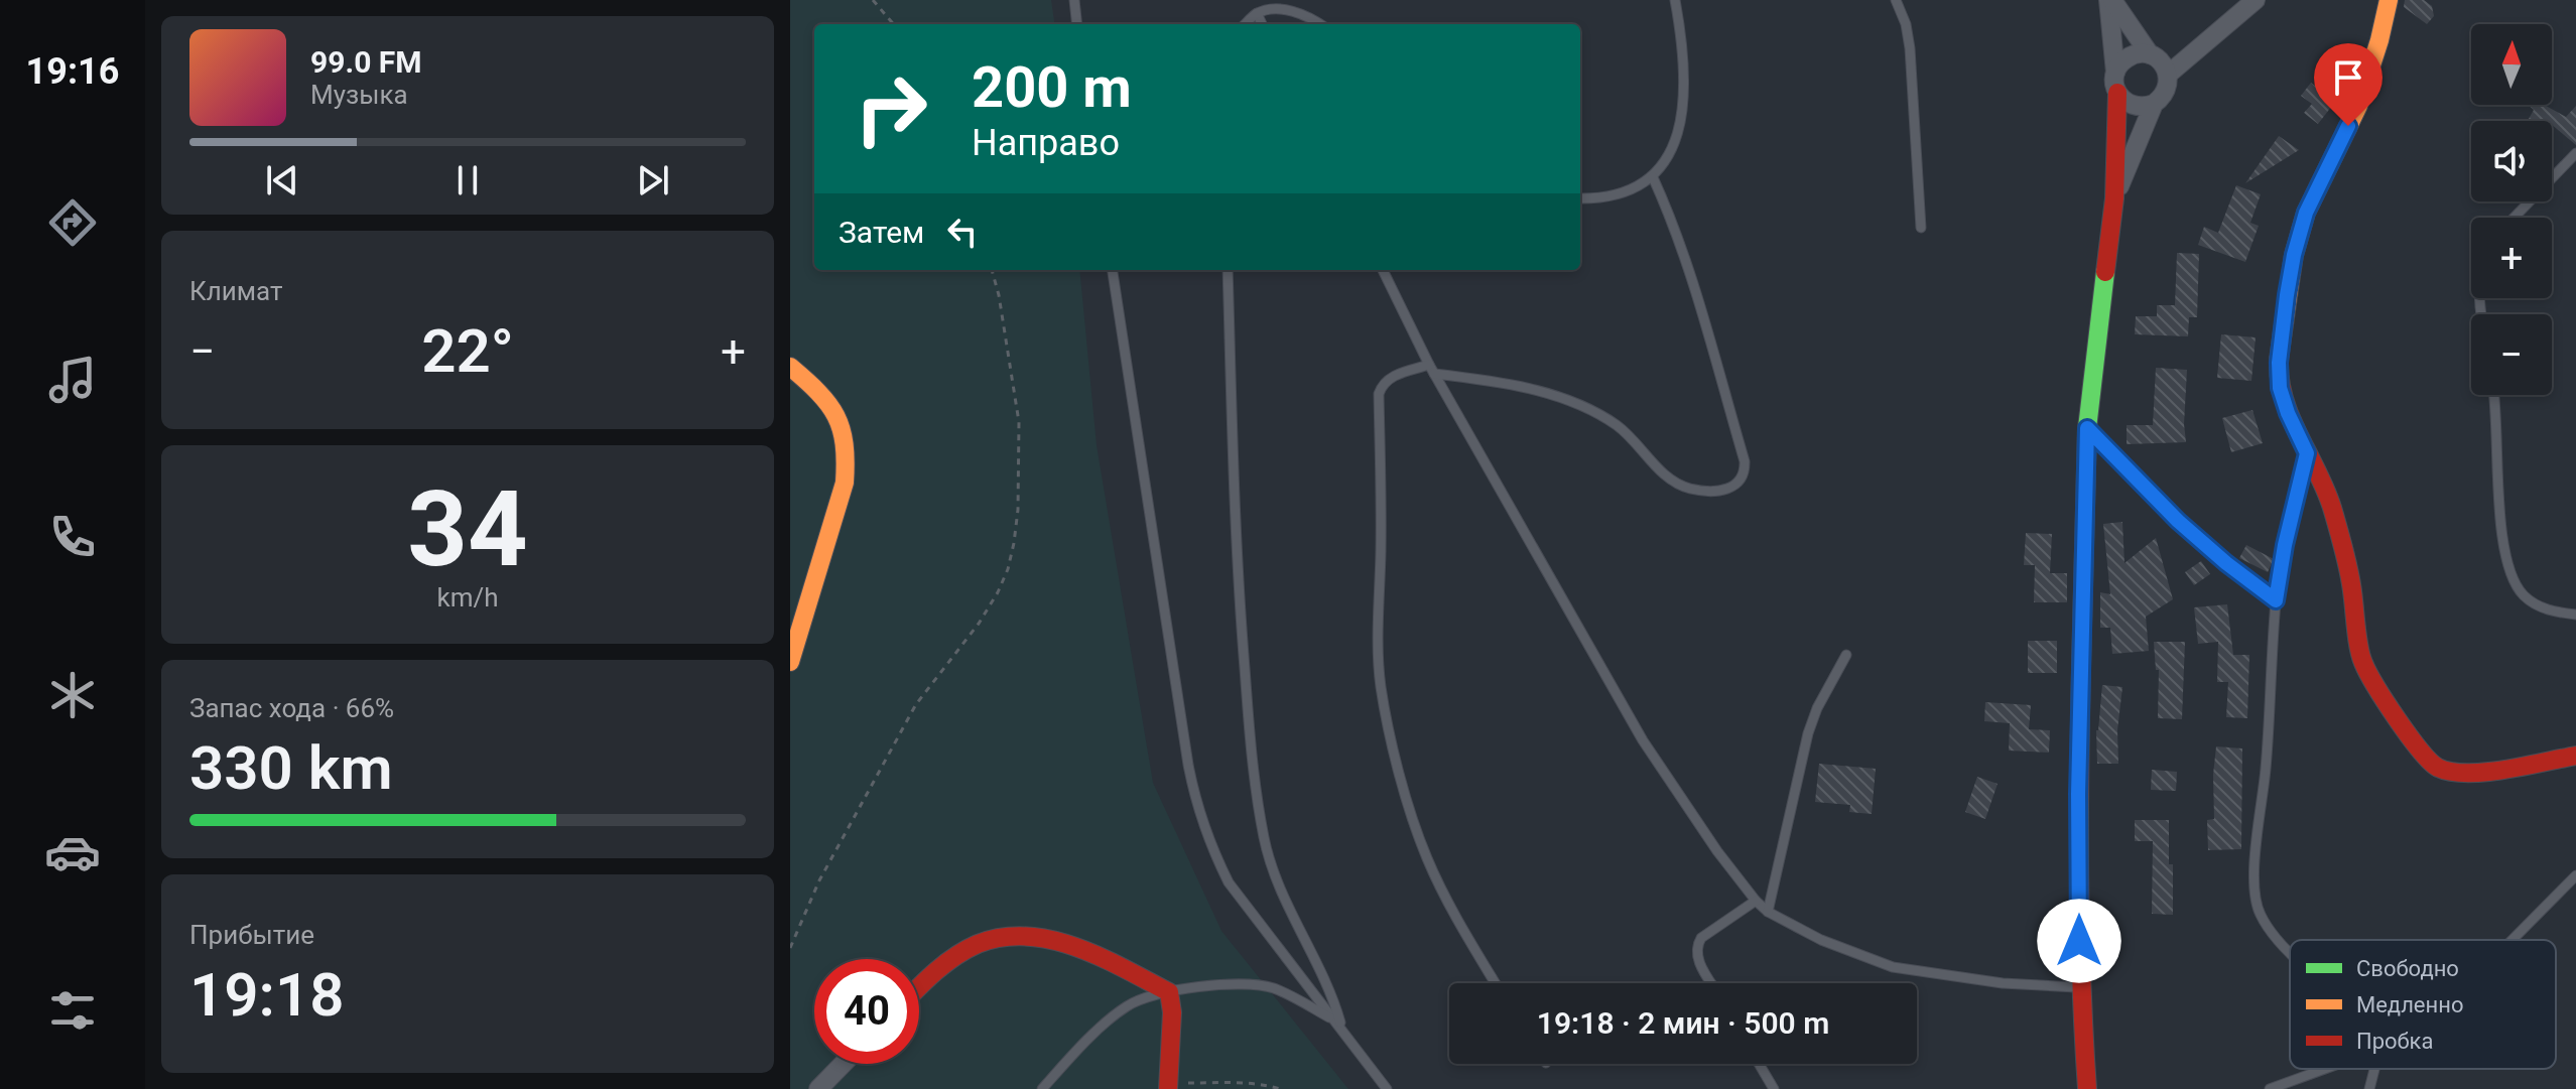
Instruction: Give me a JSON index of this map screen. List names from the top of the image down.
{
  "legend": ["Свободно", "Медленно", "Пробка"],
  "north": "top",
  "page": {
    "tabs": "19:16",
    "map_buttons": ["+", "−"],
    "turn": ["200 m", "Направо"],
    "song": ["99.0 FM", "Музыка"],
    "then": "Затем",
    "tile": [
      "Климат",
      ["34", "km/h"],
      ["Запас хода · 66%", "330 km"],
      ["Прибытие", "19:18"]
    ],
    "heat": ["−", "22°", "+"],
    "limit": "40",
    "trip": "19:18 · 2 мин · 500 m"
  }
}
